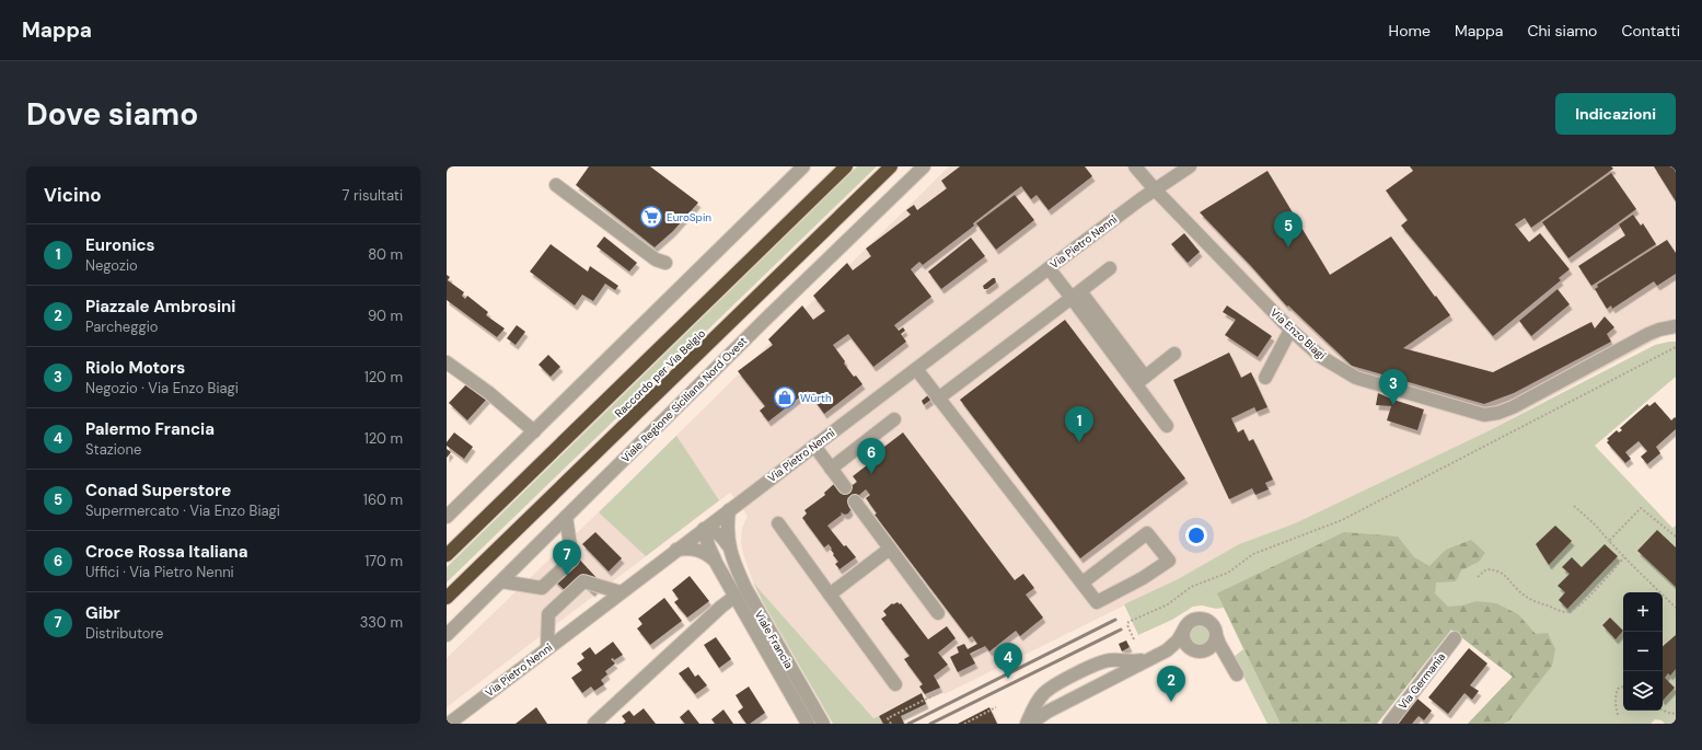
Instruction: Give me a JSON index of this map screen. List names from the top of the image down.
{
  "streets": {
    "highway": ["Raccordo per Via Belgio"],
    "street": [
      "Via Pietro Nenni",
      "Via Enzo Biagi",
      "Viale Regione Siciliana Nord Ovest",
      "Viale Francia",
      "Via Germania"
    ]
  },
  "crossings": [
    ["Via Pietro Nenni", "Via Enzo Biagi"],
    ["Via Pietro Nenni", "Viale Francia"]
  ],
  "places": {
    "supermarket": ["EuroSpin"],
    "shop": ["Würth"]
  },
  "page": {
    "header": "Mappa",
    "nav": [
      "Home",
      "Mappa",
      "Chi siamo",
      "Contatti"
    ],
    "buttons": "Indicazioni",
    "title": "Dove siamo",
    "heading": ["Vicino", "7 risultati"],
    "pins": [
      "5",
      "3",
      "1",
      "6",
      "7",
      "4",
      "2"
    ],
    "list": [
      {
        "mark": "1",
        "name": "Euronics",
        "note": "Negozio",
        "value": "80 m"
      },
      {
        "mark": "2",
        "name": "Piazzale Ambrosini",
        "note": "Parcheggio",
        "value": "90 m"
      },
      {
        "mark": "3",
        "name": "Riolo Motors",
        "note": "Negozio · Via Enzo Biagi",
        "value": "120 m"
      },
      {
        "mark": "4",
        "name": "Palermo Francia",
        "note": "Stazione",
        "value": "120 m"
      },
      {
        "mark": "5",
        "name": "Conad Superstore",
        "note": "Supermercato · Via Enzo Biagi",
        "value": "160 m"
      },
      {
        "mark": "6",
        "name": "Croce Rossa Italiana",
        "note": "Uffici · Via Pietro Nenni",
        "value": "170 m"
      },
      {
        "mark": "7",
        "name": "Gibr",
        "note": "Distributore",
        "value": "330 m"
      }
    ],
    "map_buttons": ["+", "−"]
  }
}
